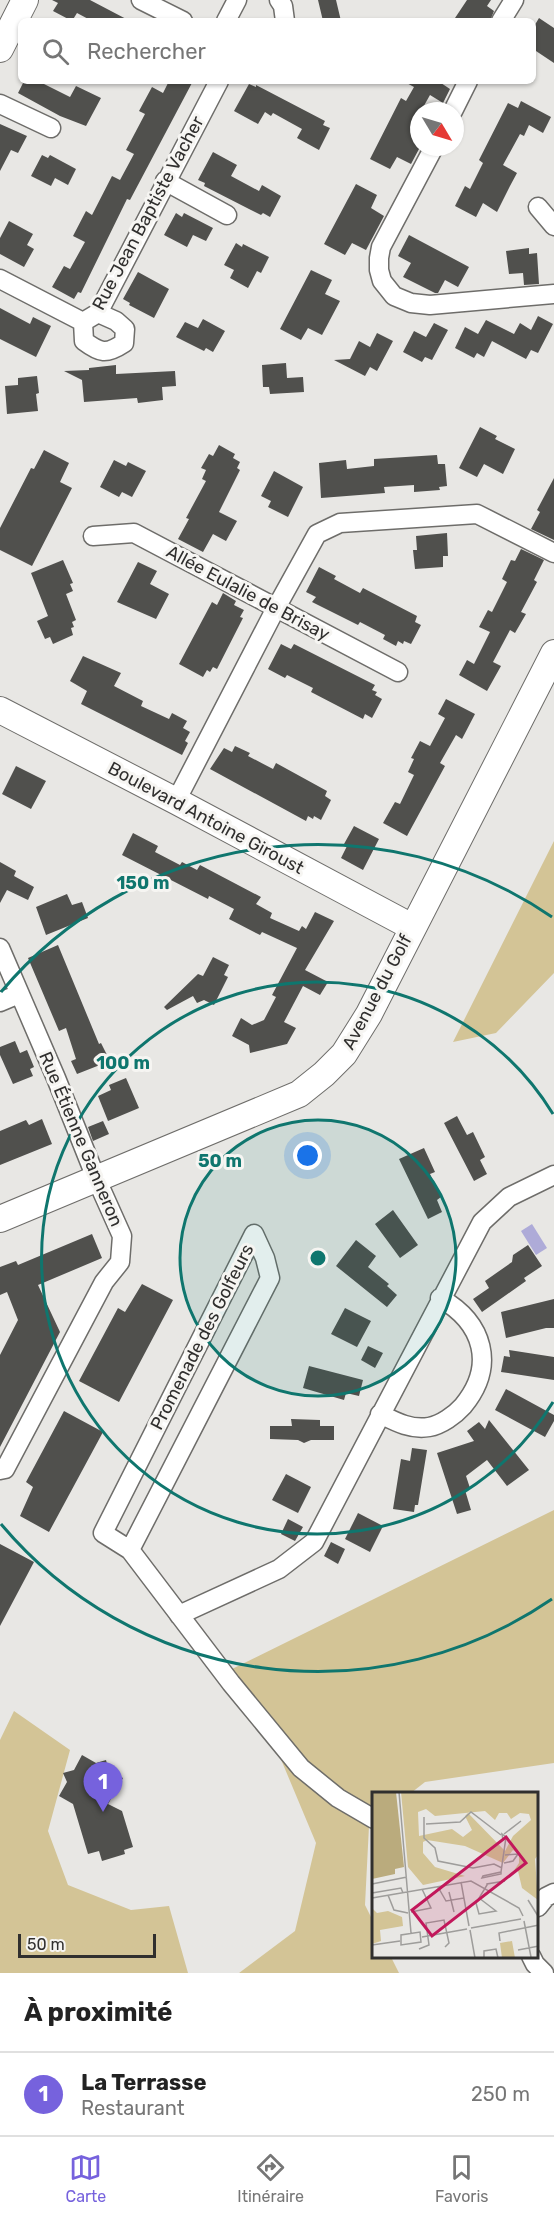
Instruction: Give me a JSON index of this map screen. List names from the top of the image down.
{
  "streets": {
    "street": [
      "Rue Jean Baptiste Vacher",
      "Allée Eulalie de Brisay",
      "Boulevard Antoine Giroust",
      "Avenue du Golf",
      "Rue Étienne Ganneron",
      "Promenade des Golfeurs"
    ]
  },
  "crossings": [
    ["Boulevard Antoine Giroust", "Avenue du Golf"],
    ["Avenue du Golf", "Rue Étienne Ganneron"]
  ],
  "scale_bar": "50 m",
  "north": "bottom right",
  "page": {
    "search": "Rechercher",
    "pins": "1",
    "scale": "50 m",
    "heading": "À proximité",
    "list": [
      {
        "mark": "1",
        "name": "La Terrasse",
        "note": "Restaurant",
        "value": "250 m"
      }
    ],
    "nav": ["Carte", "Itinéraire", "Favoris"]
  },
  "rings": ["150 m", "100 m", "50 m"]
}
